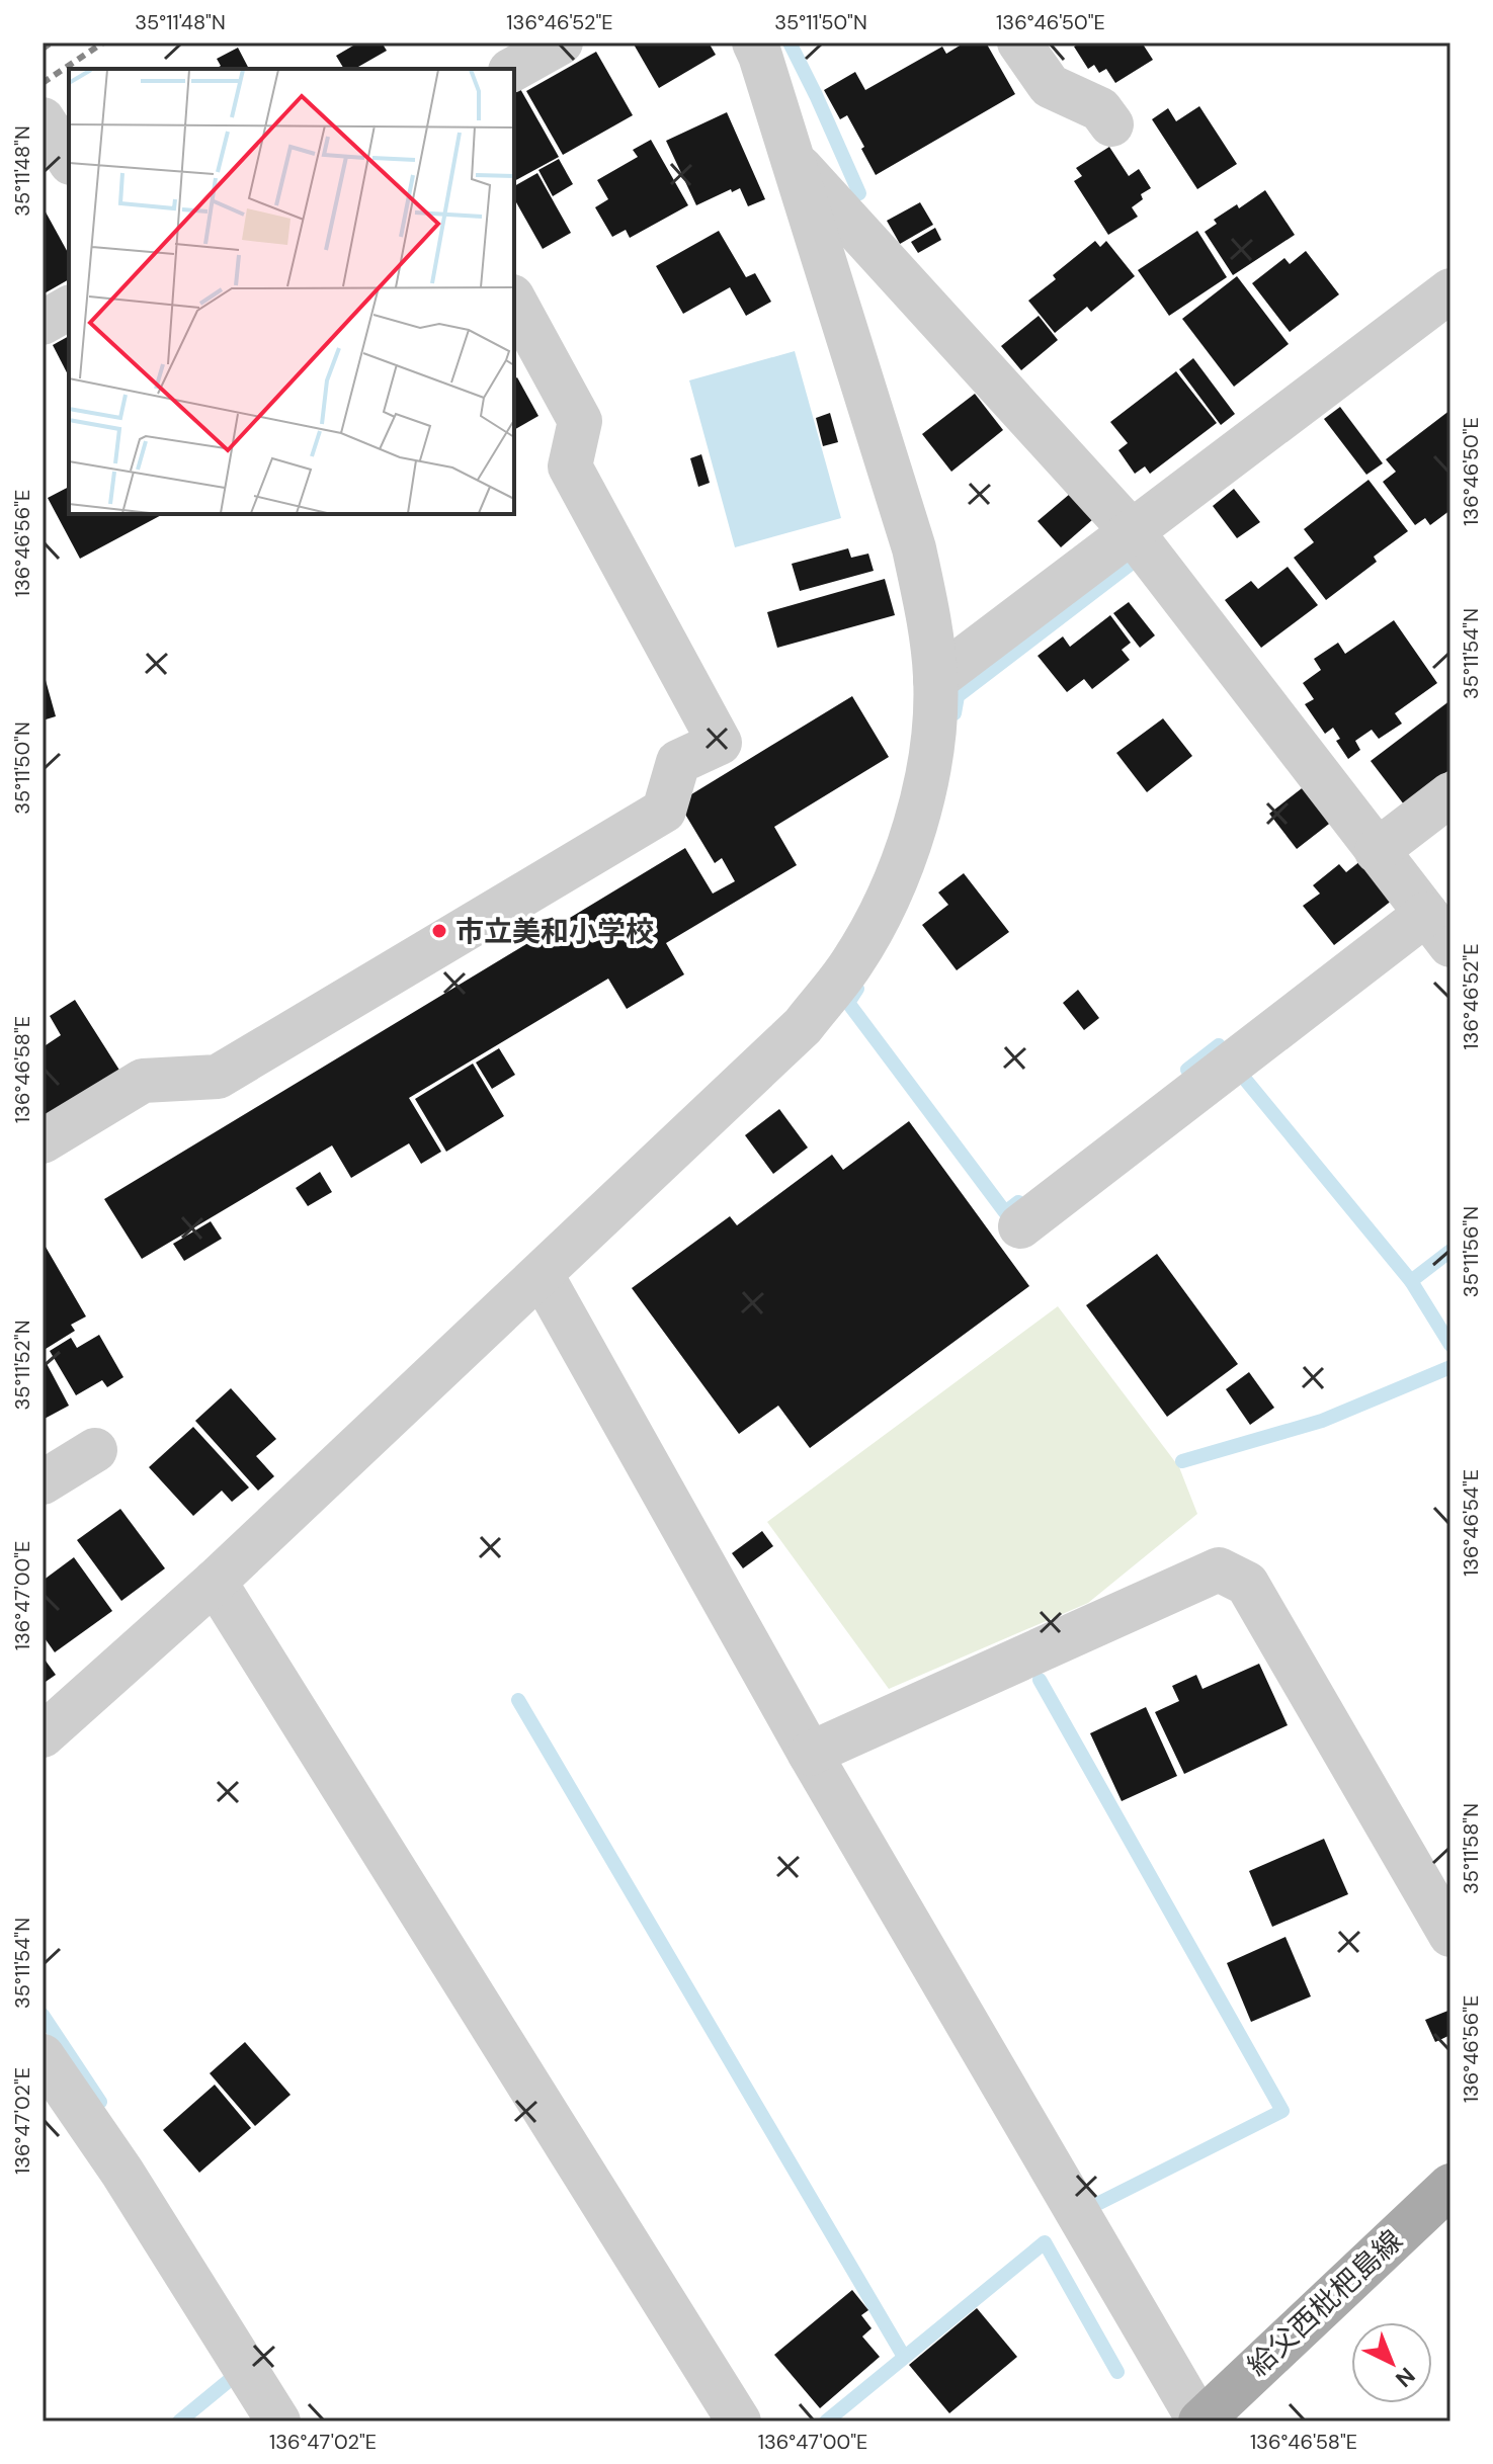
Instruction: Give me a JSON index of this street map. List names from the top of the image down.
{
  "streets": {
    "main road": ["給父西枇杷島線"]
  },
  "places": ["市立美和小学校"],
  "north": "bottom right",
  "coordinates": [
    "35°11'48\"N",
    "136°46'52\"E",
    "35°11'50\"N",
    "136°46'50\"E",
    "136°46'56\"E",
    "35°11'54\"N",
    "136°46'58\"E",
    "35°11'56\"N",
    "35°11'52\"N",
    "136°46'54\"E",
    "136°47'00\"E",
    "35°11'58\"N",
    "136°47'02\"E"
  ]
}
